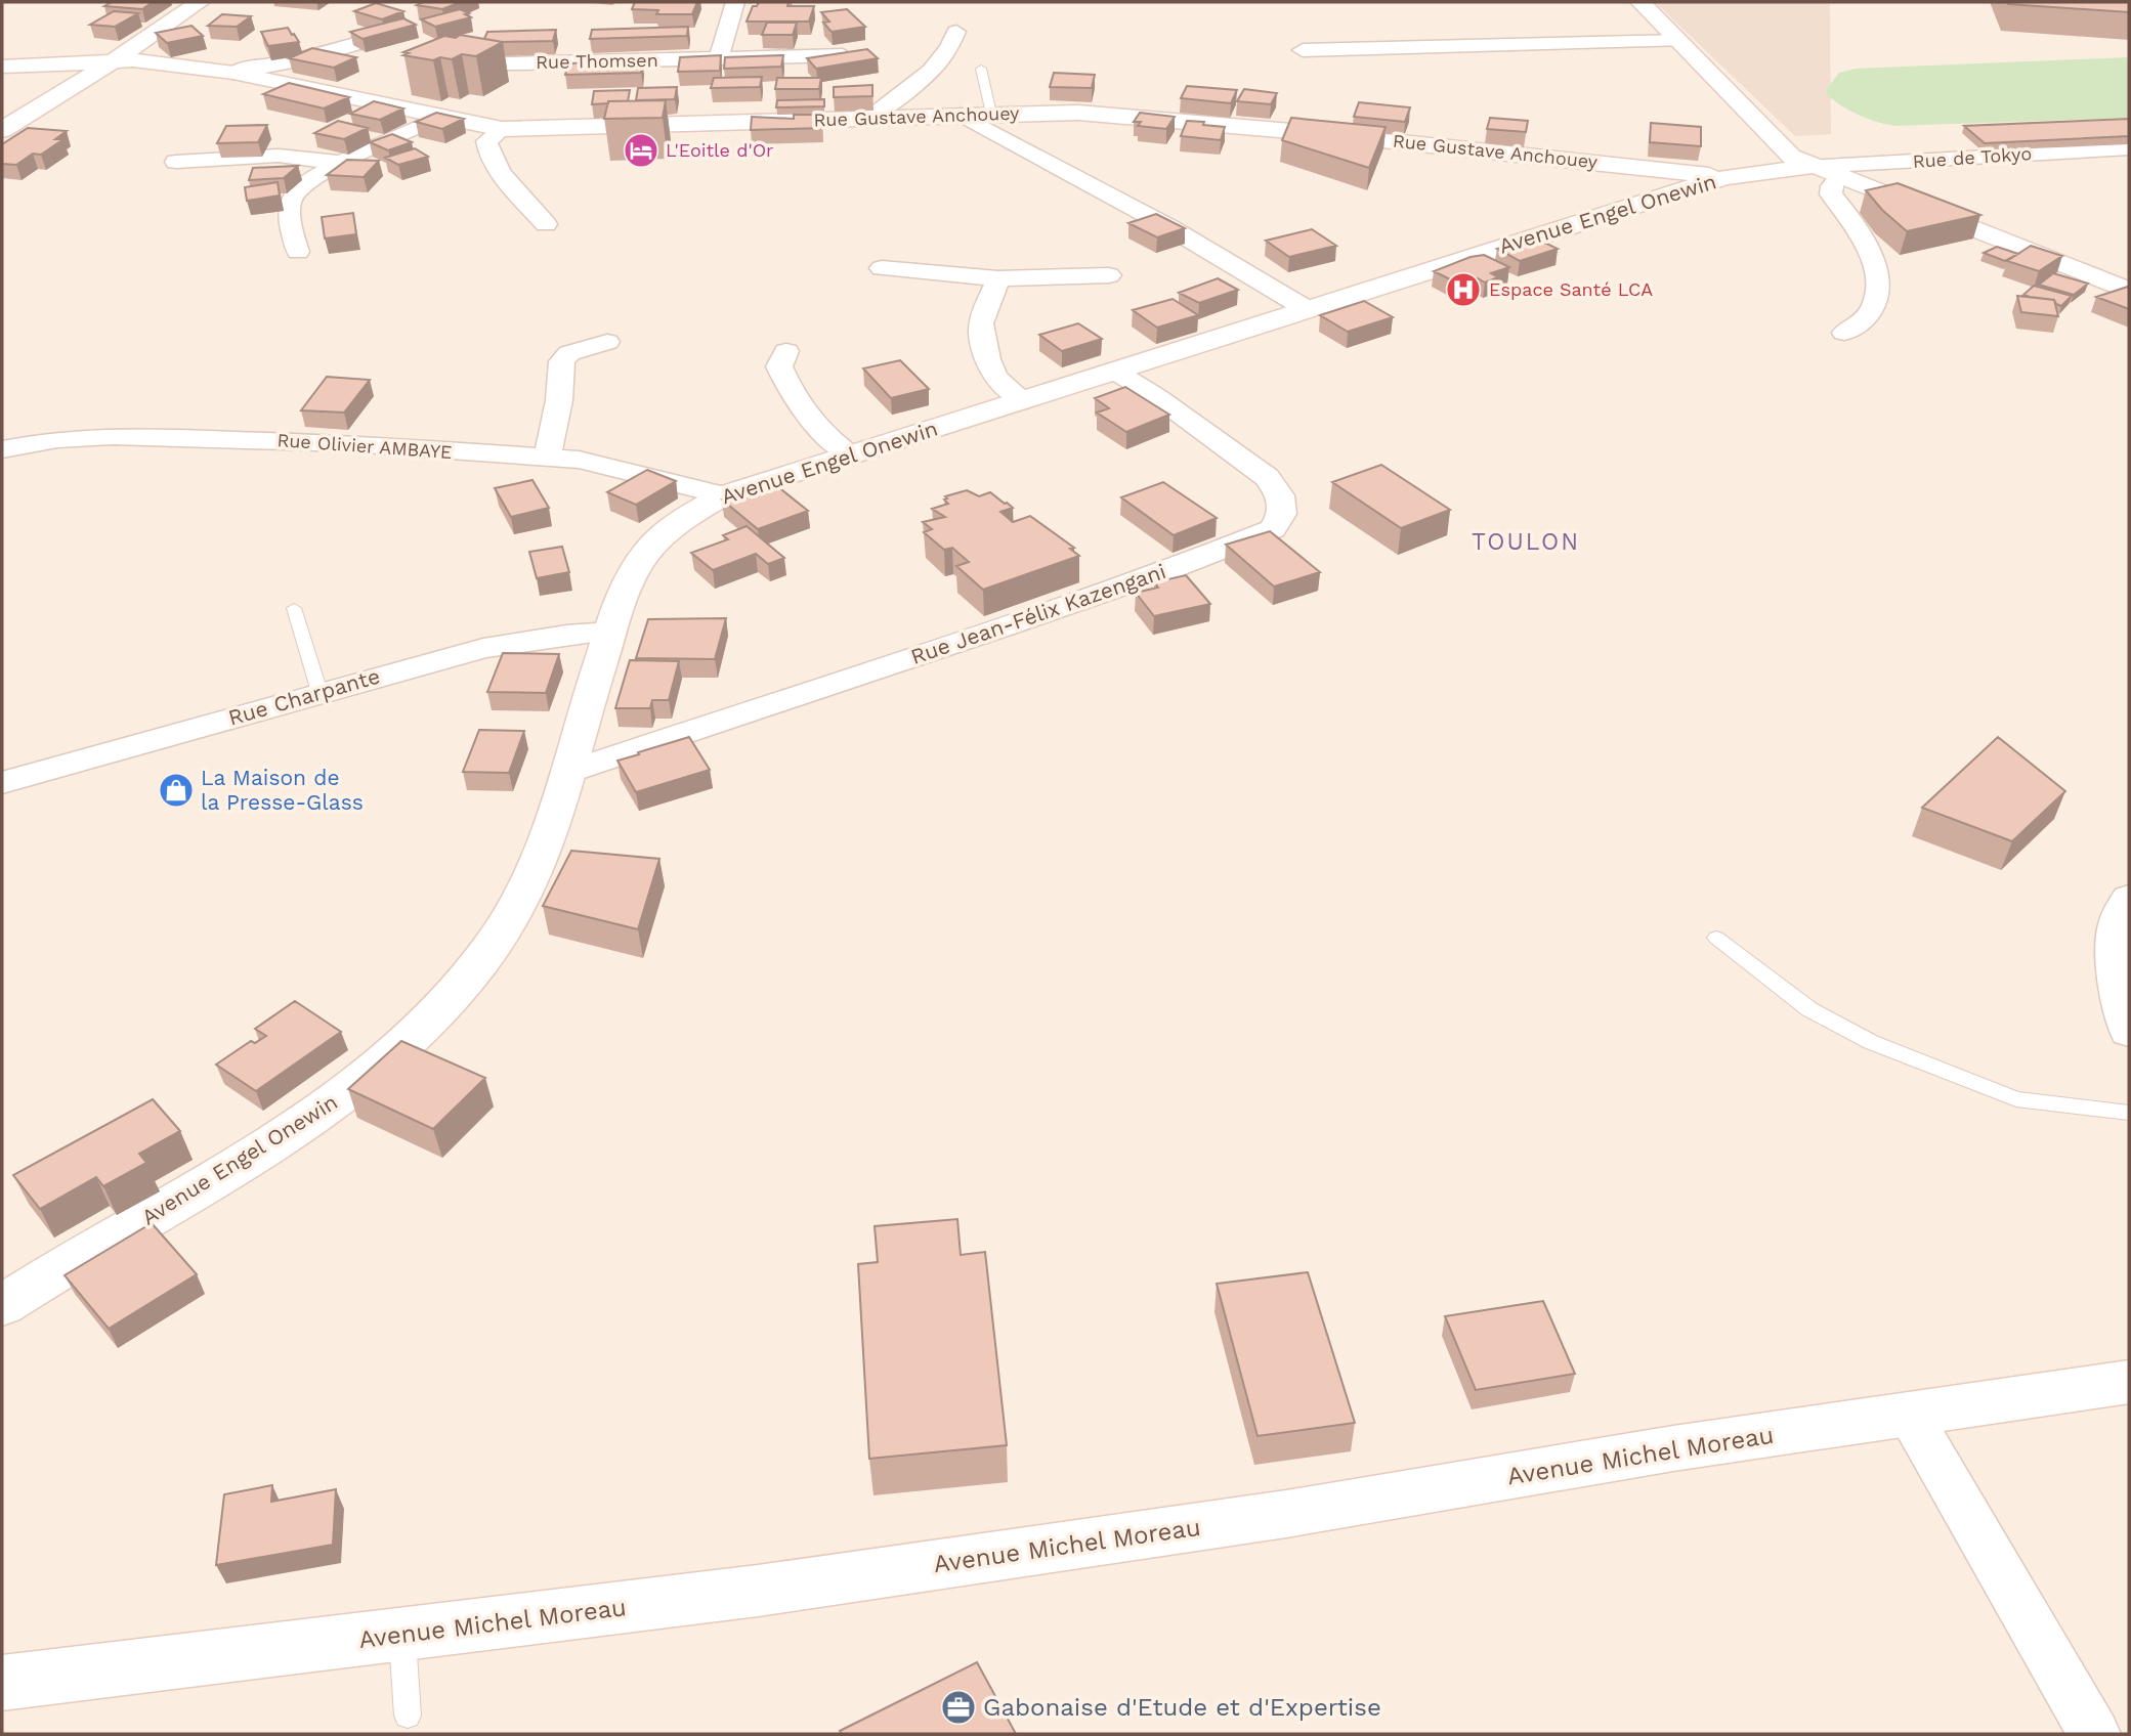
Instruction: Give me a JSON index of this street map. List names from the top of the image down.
{
  "streets": {
    "street": [
      "Rue Thomsen",
      "Rue Gustave Anchouey",
      "Rue de Tokyo",
      "Avenue Engel Onewin",
      "Rue Olivier AMBAYE",
      "Rue Jean-Félix Kazengani",
      "Rue Charpante",
      "Avenue Michel Moreau"
    ]
  },
  "crossings": [
    ["Rue Gustave Anchouey", "Avenue Engel Onewin"],
    ["Rue de Tokyo", "Avenue Engel Onewin"],
    ["Avenue Engel Onewin", "Rue Olivier AMBAYE"],
    ["Avenue Engel Onewin", "Rue Jean-Félix Kazengani"],
    ["Avenue Engel Onewin", "Rue Charpante"]
  ],
  "districts": ["TOULON"],
  "places": {
    "hotel": ["L'Eoitle d'Or"],
    "hospital": ["Espace Santé LCA"],
    "shop": ["La Maison de la Presse-Glass"],
    "office": ["Gabonaise d'Etude et d'Expertise"]
  }
}
